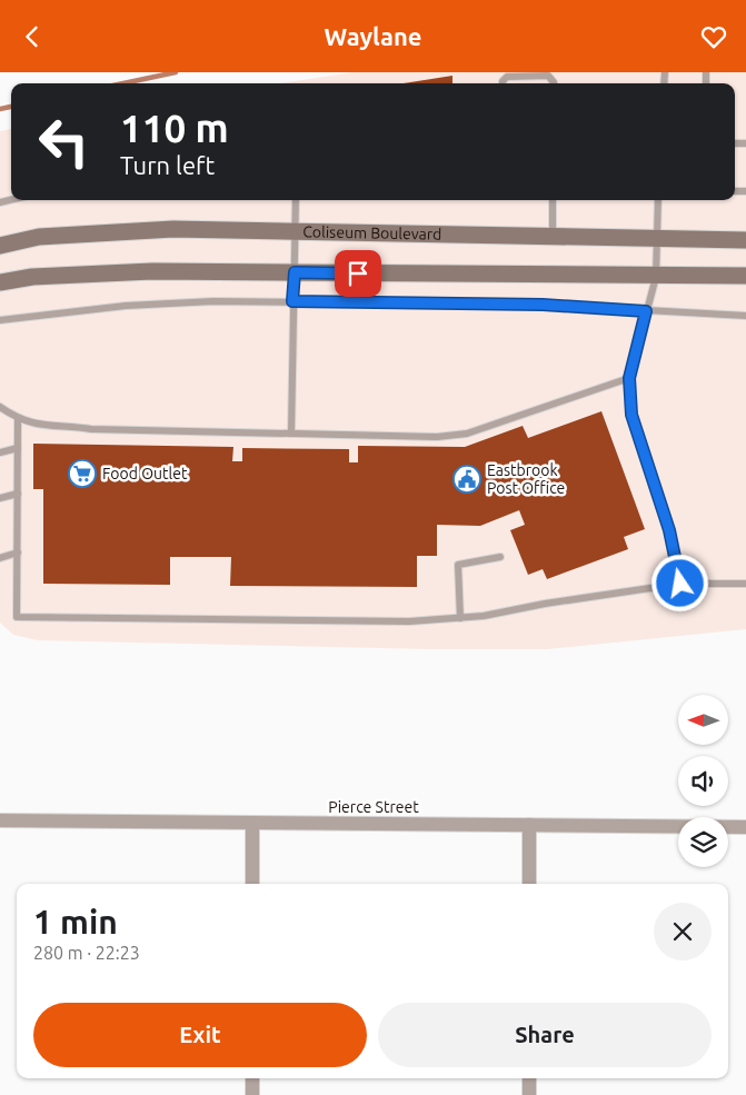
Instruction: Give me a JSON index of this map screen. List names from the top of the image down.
{
  "streets": {
    "main road": ["Coliseum Boulevard"],
    "street": ["Pierce Street"]
  },
  "places": {
    "supermarket": ["Food Outlet"],
    "public building": ["Eastbrook Post Office"]
  },
  "north": "left",
  "page": {
    "header": "Waylane",
    "turn": ["110 m", "Turn left"],
    "heading": ["1 min", "280 m · 22:23"],
    "buttons": ["Exit", "Share"]
  }
}
